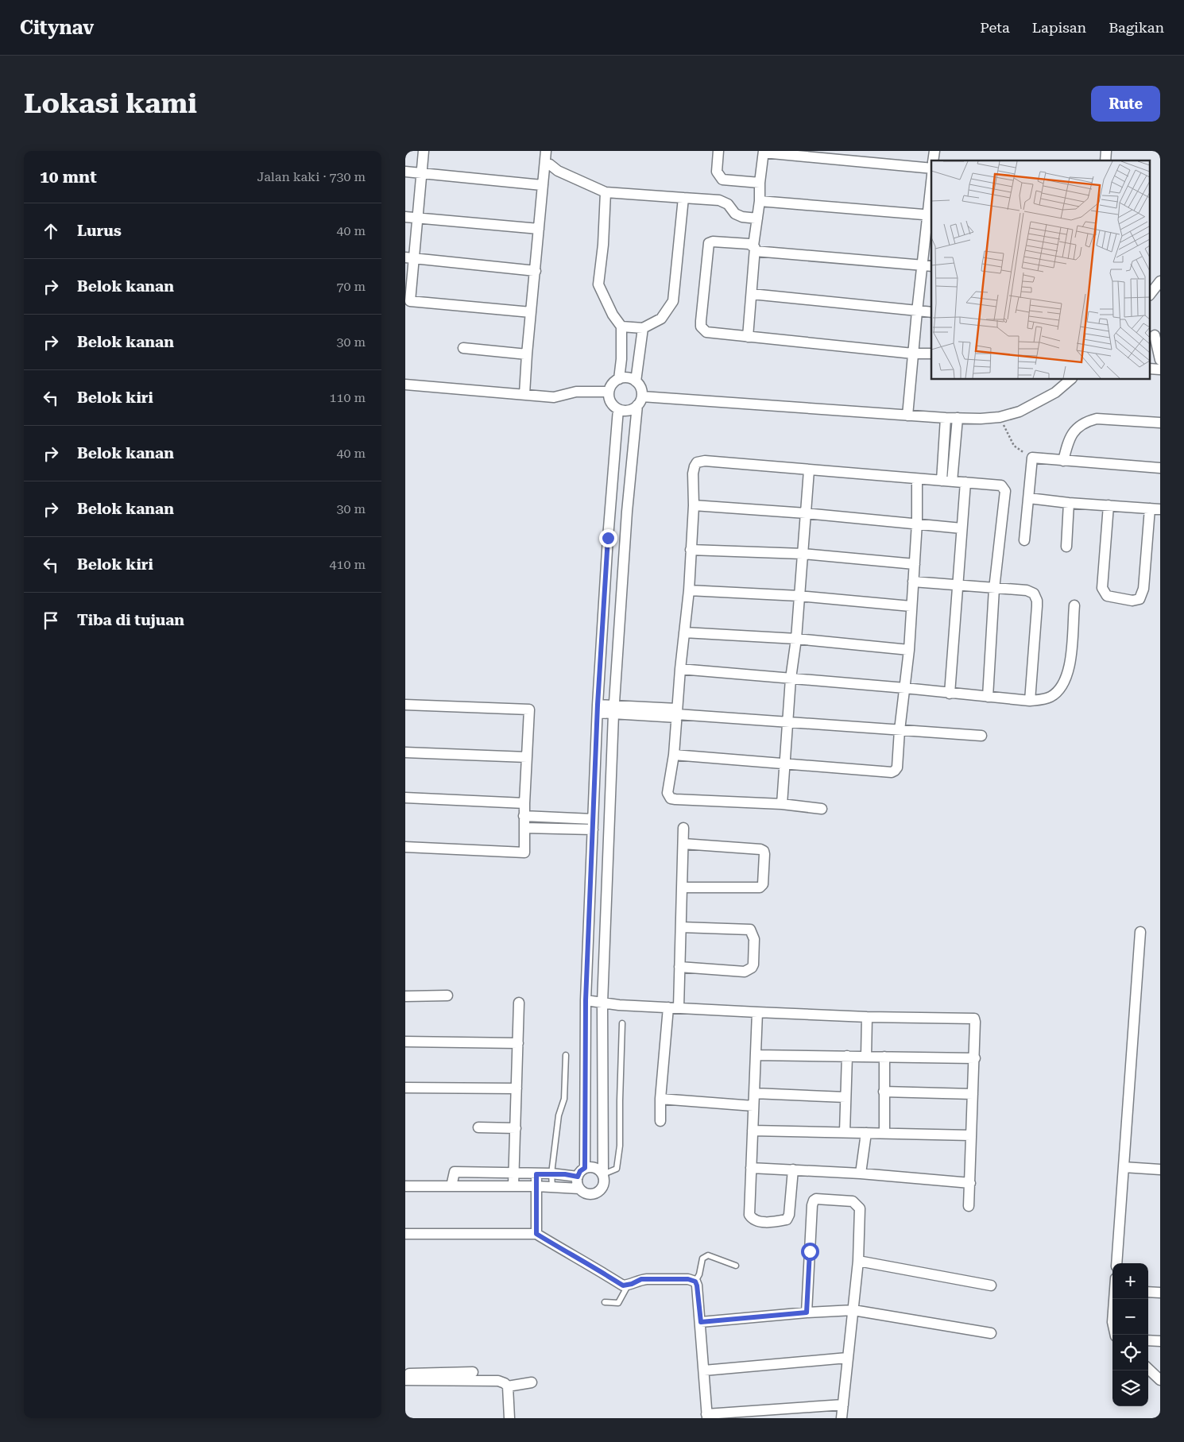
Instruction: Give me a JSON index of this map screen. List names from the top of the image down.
{
  "page": {
    "header": "Citynav",
    "nav": ["Peta", "Lapisan", "Bagikan"],
    "buttons": "Rute",
    "title": "Lokasi kami",
    "heading": ["10 mnt", "Jalan kaki · 730 m"],
    "list": [
      ["Lurus", "40 m"],
      ["Belok kanan", "70 m"],
      ["Belok kanan", "30 m"],
      ["Belok kiri", "110 m"],
      ["Belok kanan", "40 m"],
      ["Belok kanan", "30 m"],
      ["Belok kiri", "410 m"],
      "Tiba di tujuan"
    ],
    "map_buttons": ["+", "−"]
  }
}
